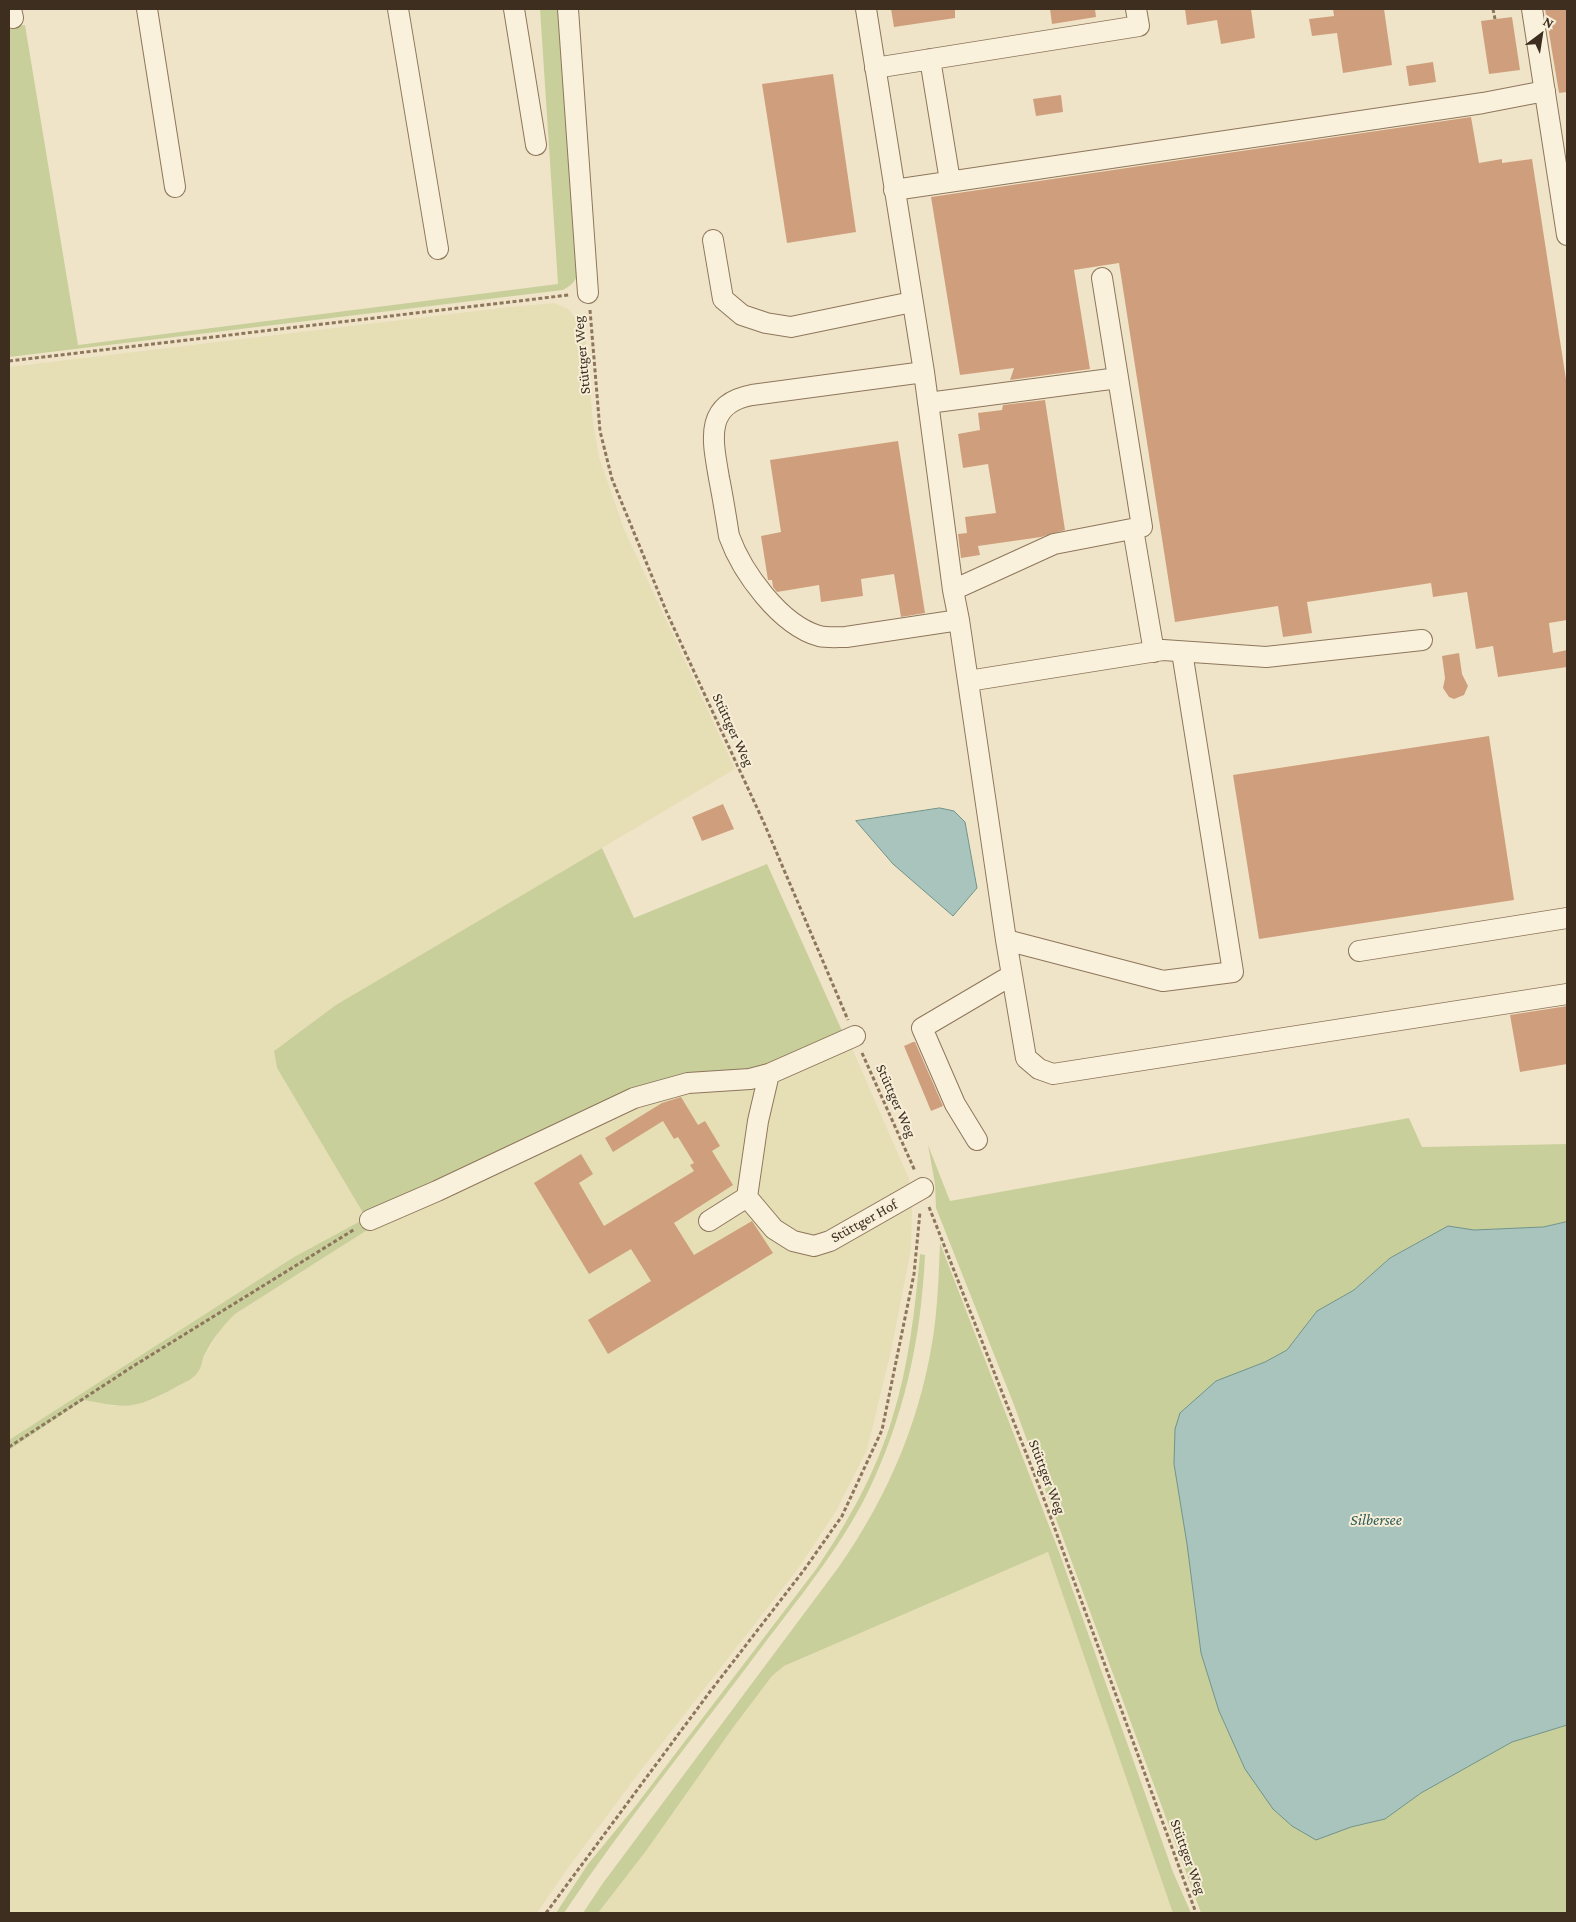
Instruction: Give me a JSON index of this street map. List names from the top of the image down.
{
  "streets": {
    "lane": ["Stüttger Hof"],
    "path": ["Stüttger Weg"]
  },
  "crossings": [
    ["Stüttger Weg", "Stüttger Hof"]
  ],
  "water": ["Silbersee"],
  "north": "top right"
}
